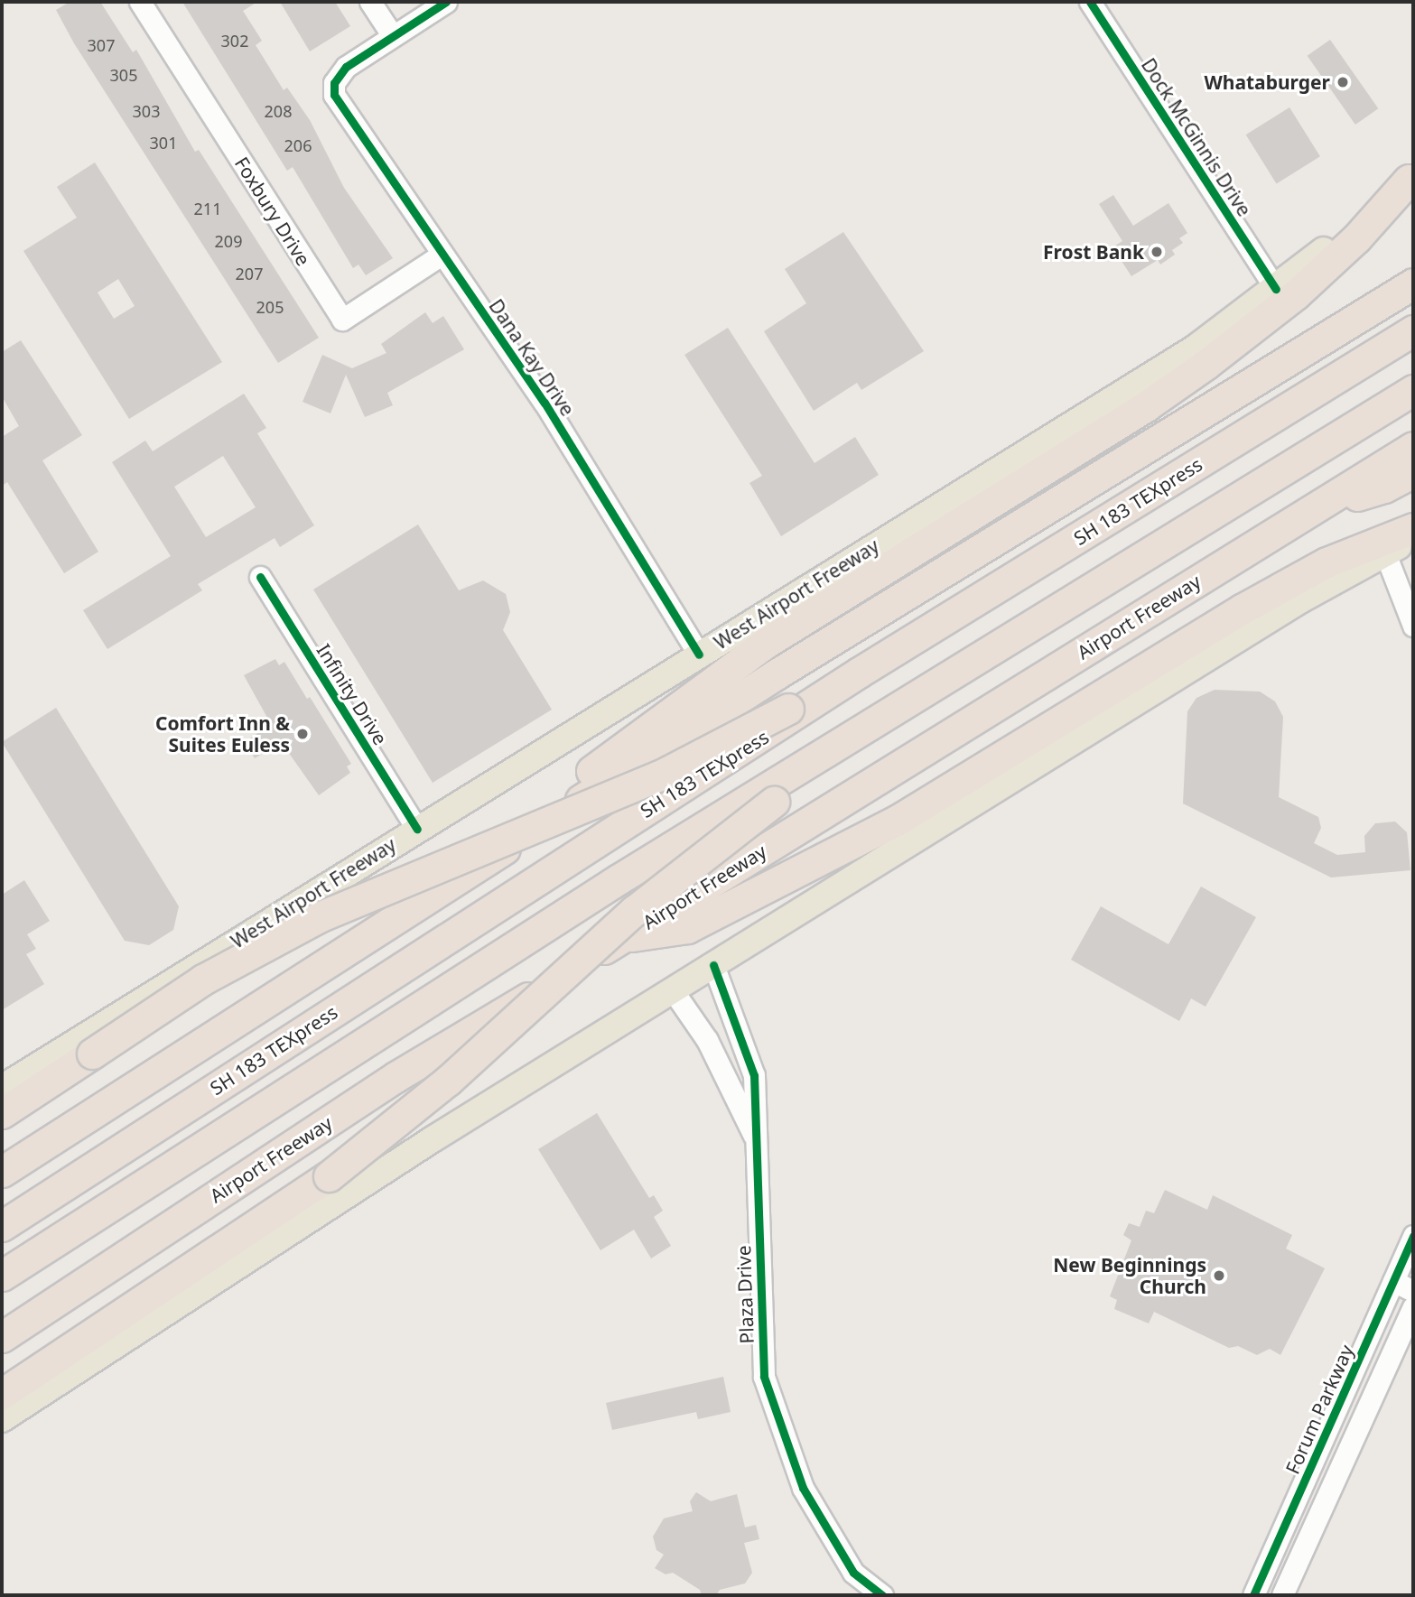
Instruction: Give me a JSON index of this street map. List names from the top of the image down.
{
  "streets": {
    "highway": ["SH 183 TEXpress", "Airport Freeway"],
    "main road": ["West Airport Freeway"],
    "street": [
      "Dock McGinnis Drive",
      "Foxbury Drive",
      "Dana Kay Drive",
      "Infinity Drive",
      "Plaza Drive",
      "Forum Parkway"
    ]
  },
  "crossings": [
    ["Dock McGinnis Drive", "West Airport Freeway"],
    ["Foxbury Drive", "Dana Kay Drive"],
    ["Dana Kay Drive", "West Airport Freeway"],
    ["West Airport Freeway", "Infinity Drive"]
  ],
  "places": [
    "Whataburger",
    "Frost Bank",
    "Comfort Inn & Suites Euless",
    "New Beginnings Church"
  ],
  "house_numbers": [
    "302",
    "307",
    "305",
    "303",
    "208",
    "301",
    "206",
    "211",
    "209",
    "207",
    "205"
  ]
}
